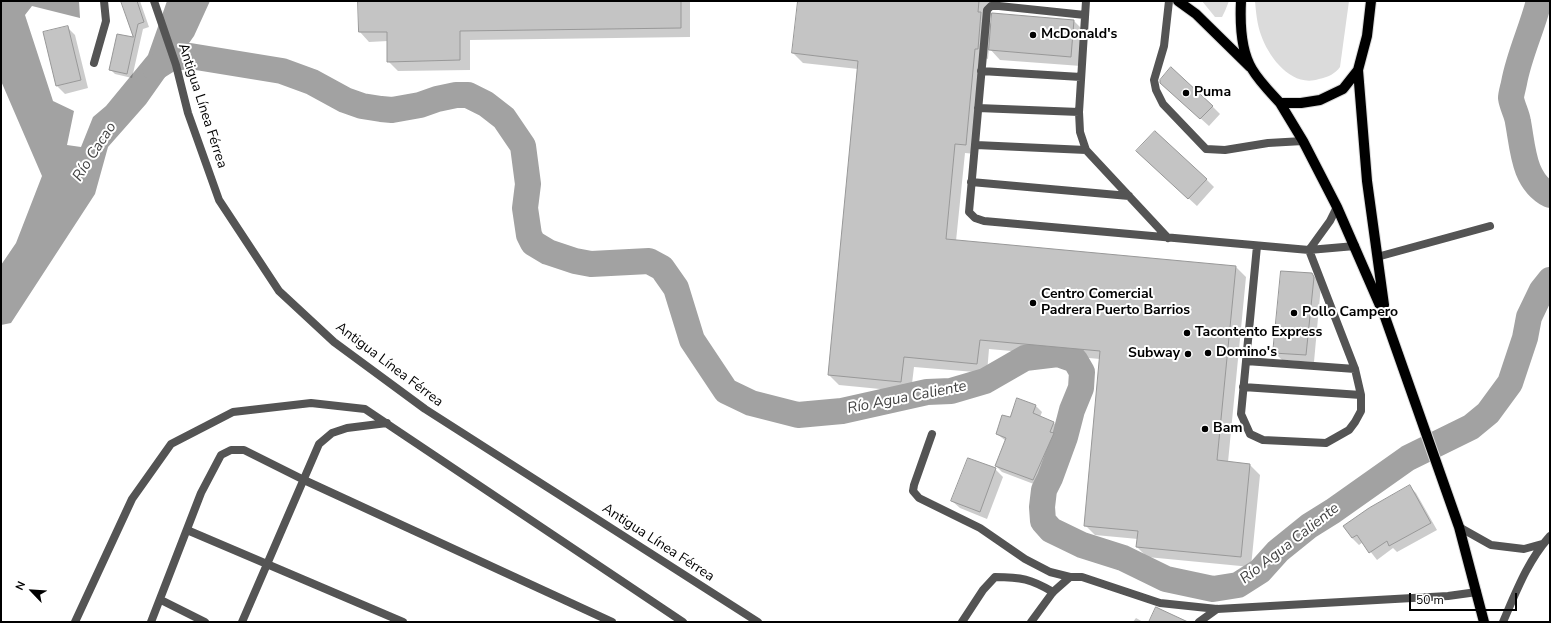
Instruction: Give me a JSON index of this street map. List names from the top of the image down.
{
  "streets": {
    "street": ["Antigua Línea Férrea"]
  },
  "water": ["Río Cacao", "Río Agua Caliente"],
  "places": [
    "McDonald's",
    "Puma",
    "Centro Comercial Padrera Puerto Barrios",
    "Pollo Campero",
    "Tacontento Express",
    "Domino's",
    "Subway",
    "Bam"
  ],
  "scale_bar": "50 m",
  "north": "top left"
}
